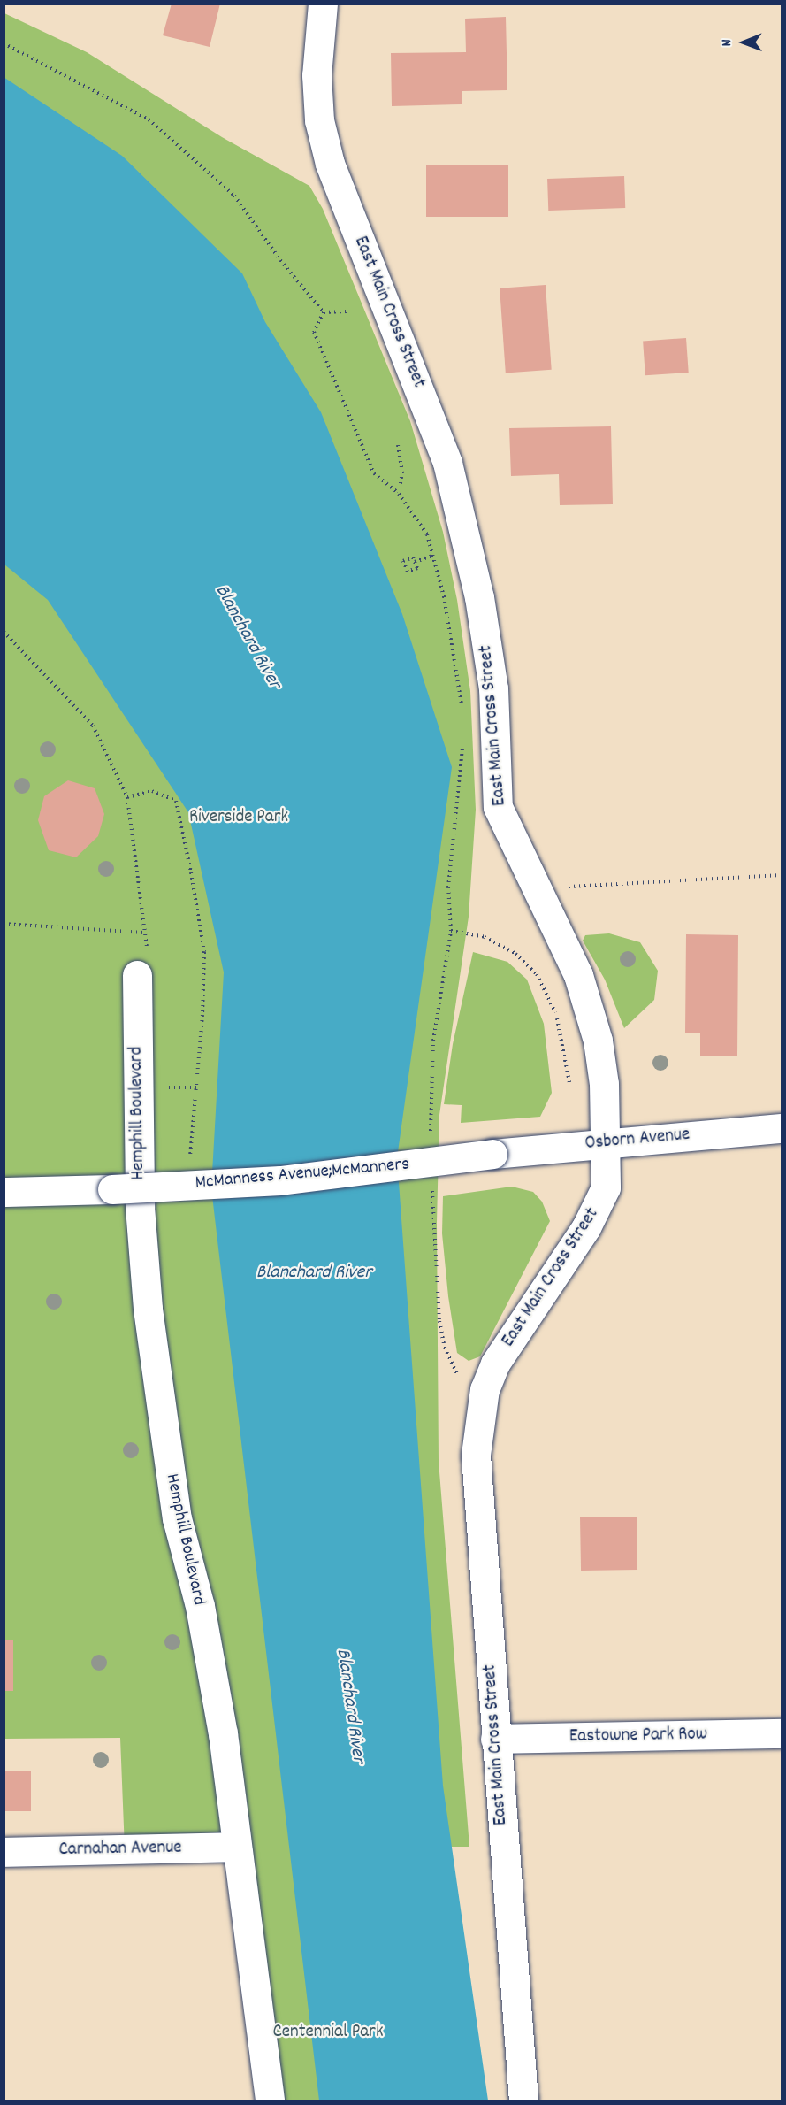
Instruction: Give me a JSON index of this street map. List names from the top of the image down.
{
  "streets": {
    "main road": [
      "East Main Cross Street",
      "Hemphill Boulevard",
      "Osborn Avenue",
      "McManness Avenue;McManners",
      "Eastowne Park Row",
      "Carnahan Avenue"
    ]
  },
  "crossings": [
    ["East Main Cross Street", "Osborn Avenue"],
    ["East Main Cross Street", "Eastowne Park Row"],
    ["Hemphill Boulevard", "Carnahan Avenue"],
    ["Osborn Avenue", "McManness Avenue;McManners"]
  ],
  "water": ["Blanchard River"],
  "parks": ["Riverside Park", "Centennial Park"],
  "north": "left"
}
